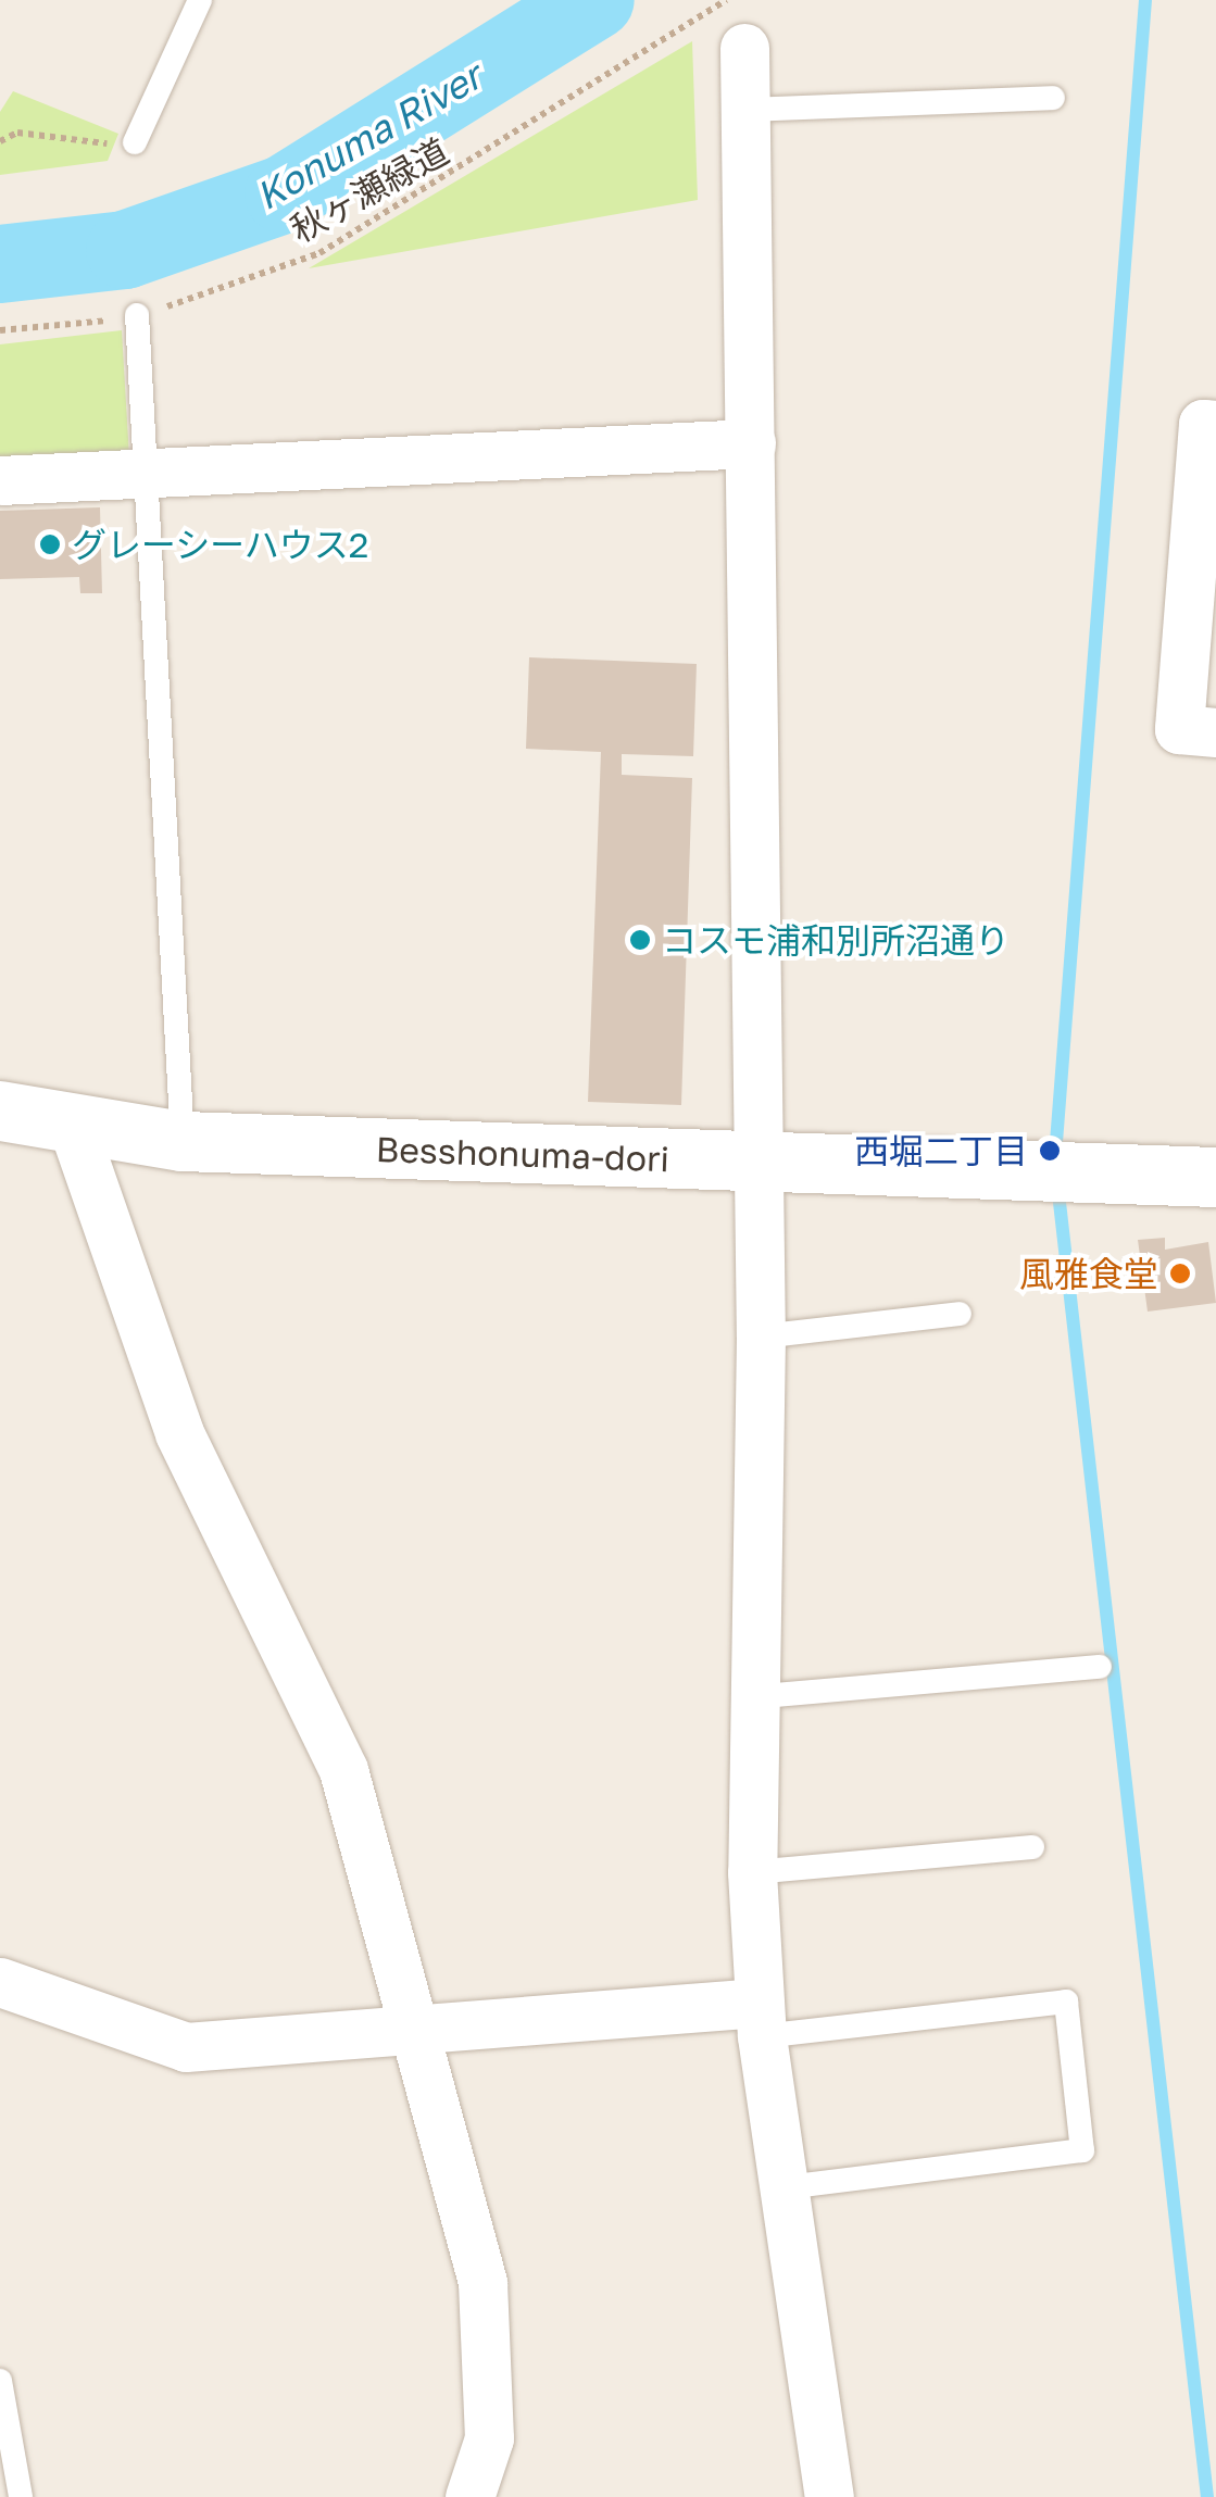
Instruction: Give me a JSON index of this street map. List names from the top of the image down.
{
  "streets": {
    "street": ["Besshonuma-dori"],
    "path": ["秋ヶ瀬緑道"]
  },
  "water": ["Konuma River"],
  "places": [
    "グレーシーハウス2",
    "コスモ浦和別所沼通り",
    "西堀二丁目",
    "風雅食堂"
  ]
}
